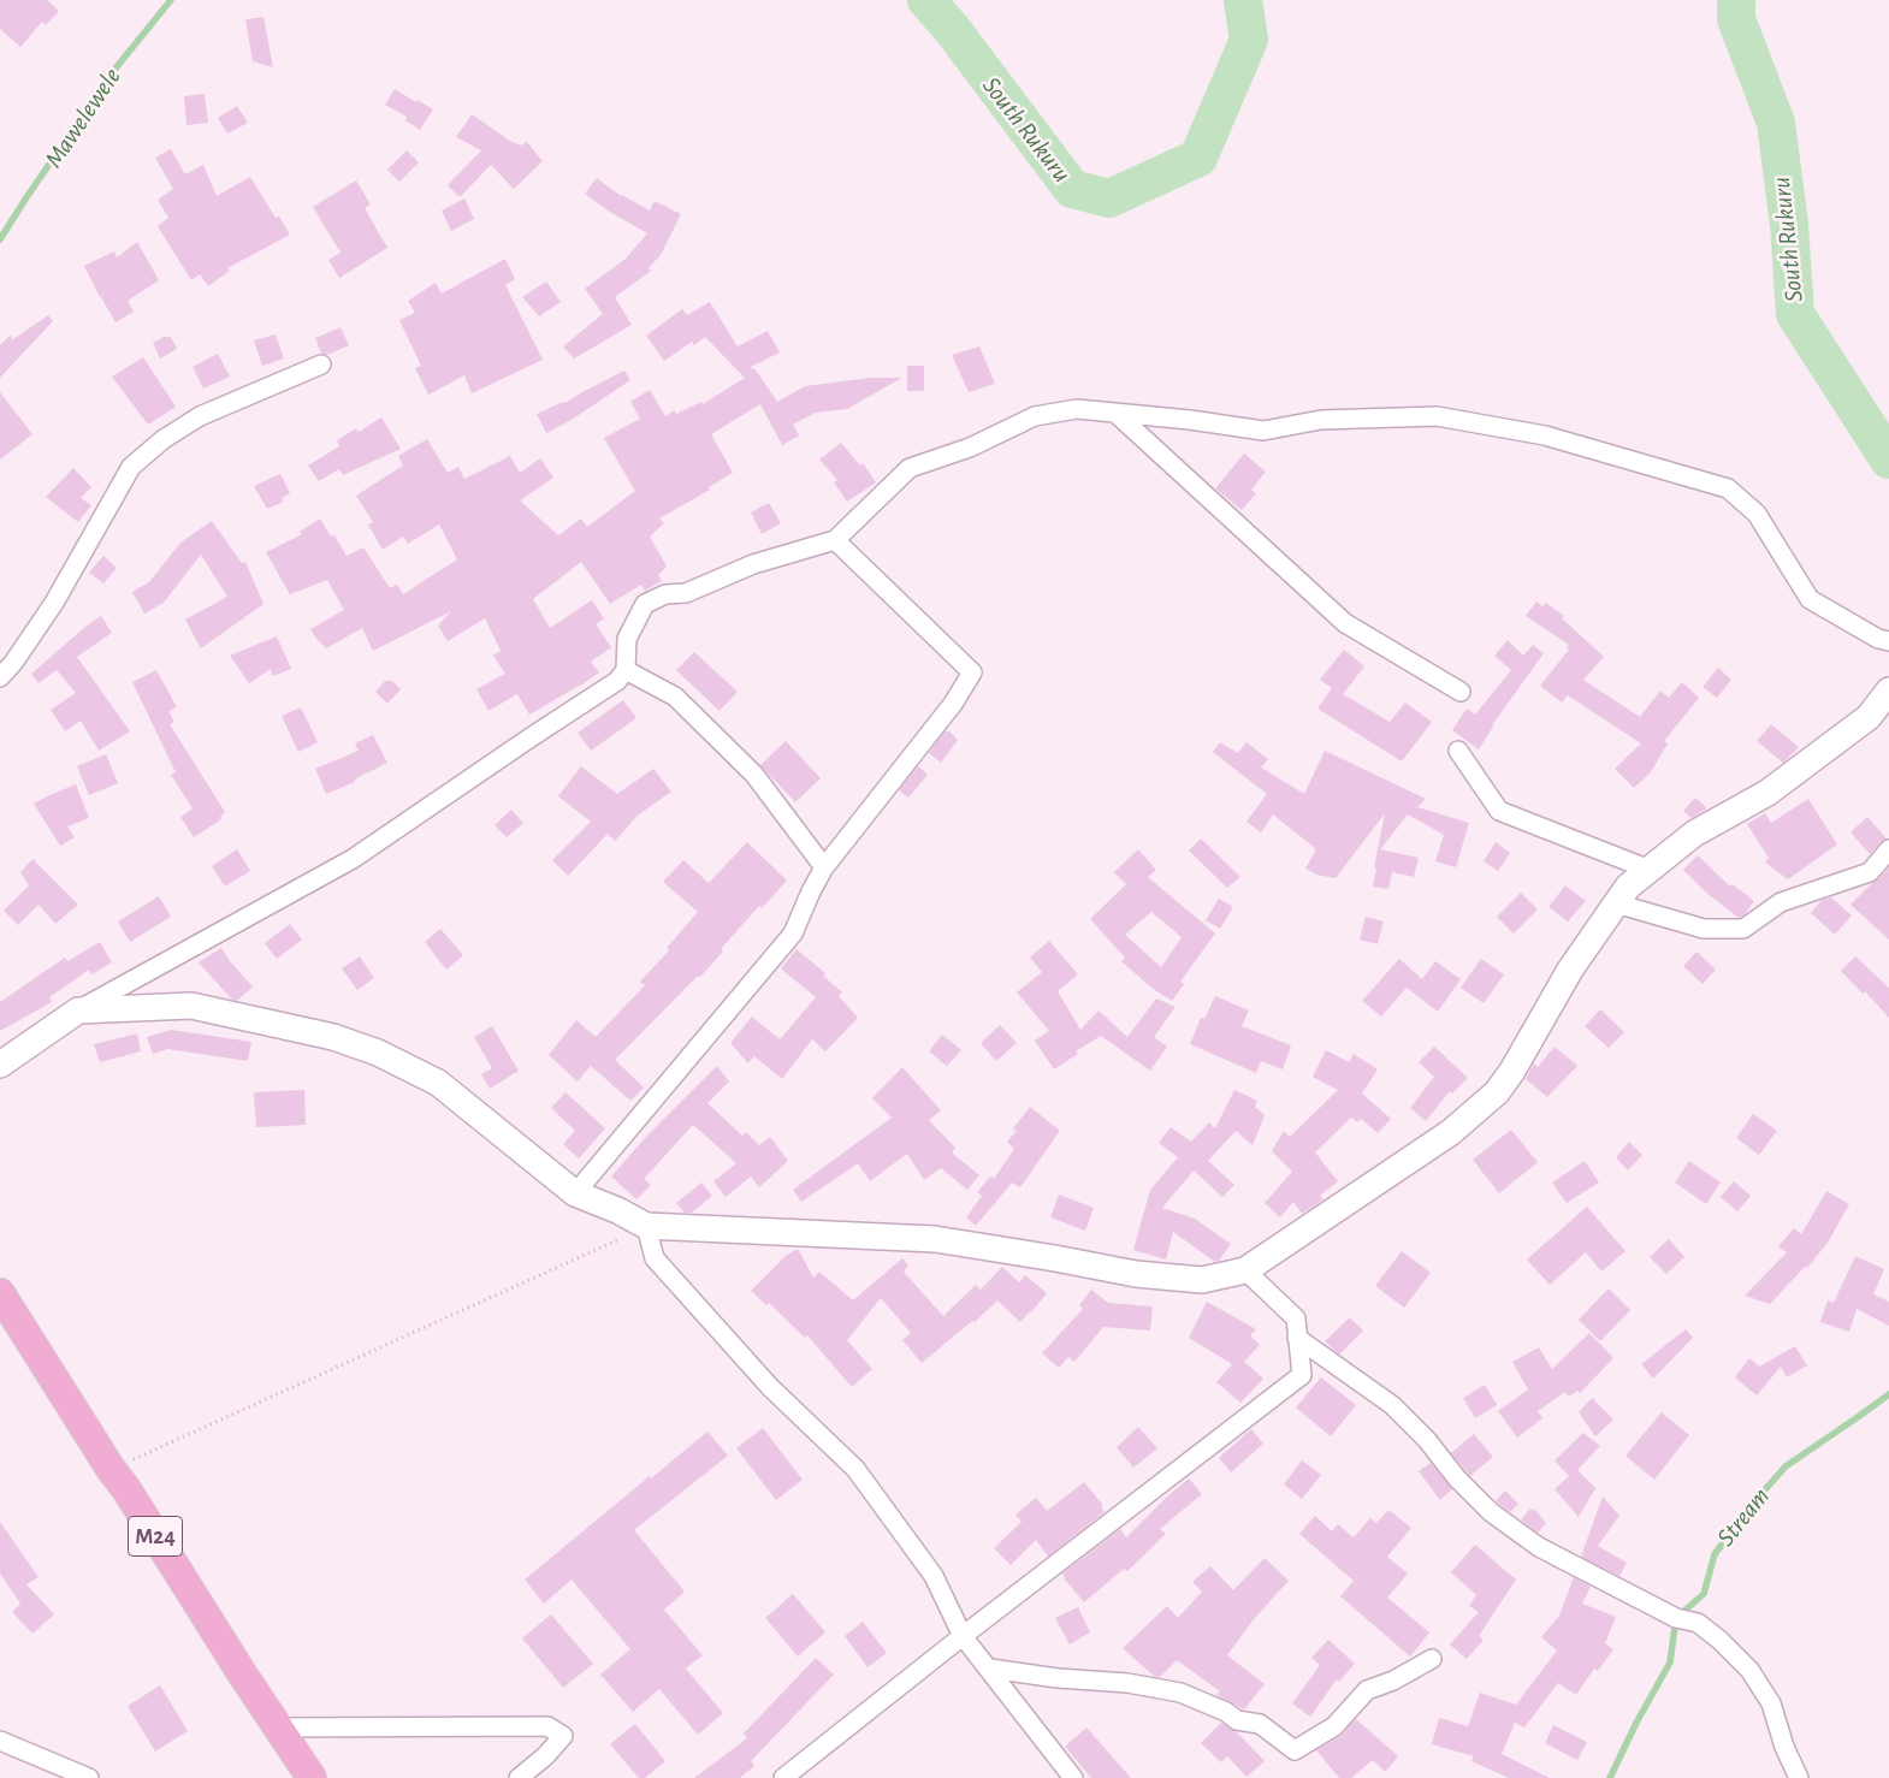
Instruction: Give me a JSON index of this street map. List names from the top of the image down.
{
  "streets": {
    "main road": ["M24"]
  },
  "water": ["Mawelewele", "South Rukuru", "Stream"]
}
